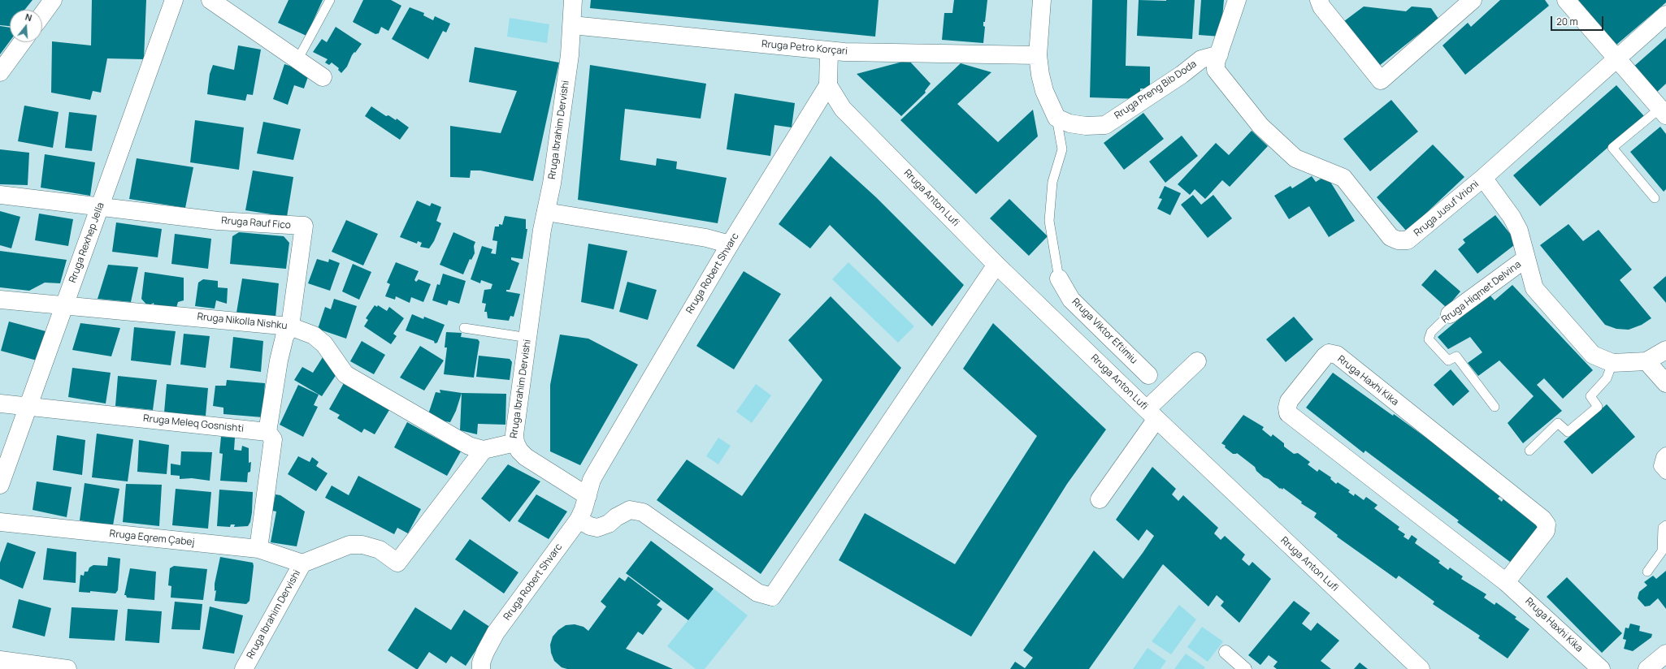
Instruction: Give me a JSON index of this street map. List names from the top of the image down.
{
  "streets": {
    "street": [
      "Rruga Petro Korçari",
      "Rruga Preng Bib Doda",
      "Rruga Ibrahim Dervishi",
      "Rruga Anton Lufi",
      "Rruga Jusuf Vrioni",
      "Rruga Rauf Fico",
      "Rruga Rexhep Jella",
      "Rruga Robert Shvarc",
      "Rruga Hiqmet Delvina",
      "Rruga Nikolla Nishku",
      "Rruga Viktor Eftimiu",
      "Rruga Haxhi Kika",
      "Rruga Meleq Gosnishti",
      "Rruga Eqrem Çabej"
    ]
  },
  "crossings": [
    ["Rruga Petro Korçari", "Rruga Ibrahim Dervishi"],
    ["Rruga Petro Korçari", "Rruga Viktor Eftimiu"],
    ["Rruga Preng Bib Doda", "Rruga Jusuf Vrioni"],
    ["Rruga Preng Bib Doda", "Rruga Viktor Eftimiu"],
    ["Rruga Ibrahim Dervishi", "Rruga Nikolla Nishku"],
    ["Rruga Ibrahim Dervishi", "Rruga Eqrem Çabej"],
    ["Rruga Anton Lufi", "Rruga Robert Shvarc"],
    ["Rruga Jusuf Vrioni", "Rruga Hiqmet Delvina"],
    ["Rruga Rauf Fico", "Rruga Rexhep Jella"],
    ["Rruga Rauf Fico", "Rruga Nikolla Nishku"],
    ["Rruga Rauf Fico", "Rruga Meleq Gosnishti"],
    ["Rruga Rexhep Jella", "Rruga Nikolla Nishku"],
    ["Rruga Rexhep Jella", "Rruga Meleq Gosnishti"]
  ],
  "scale_bar": "20 m",
  "north": "top"
}
